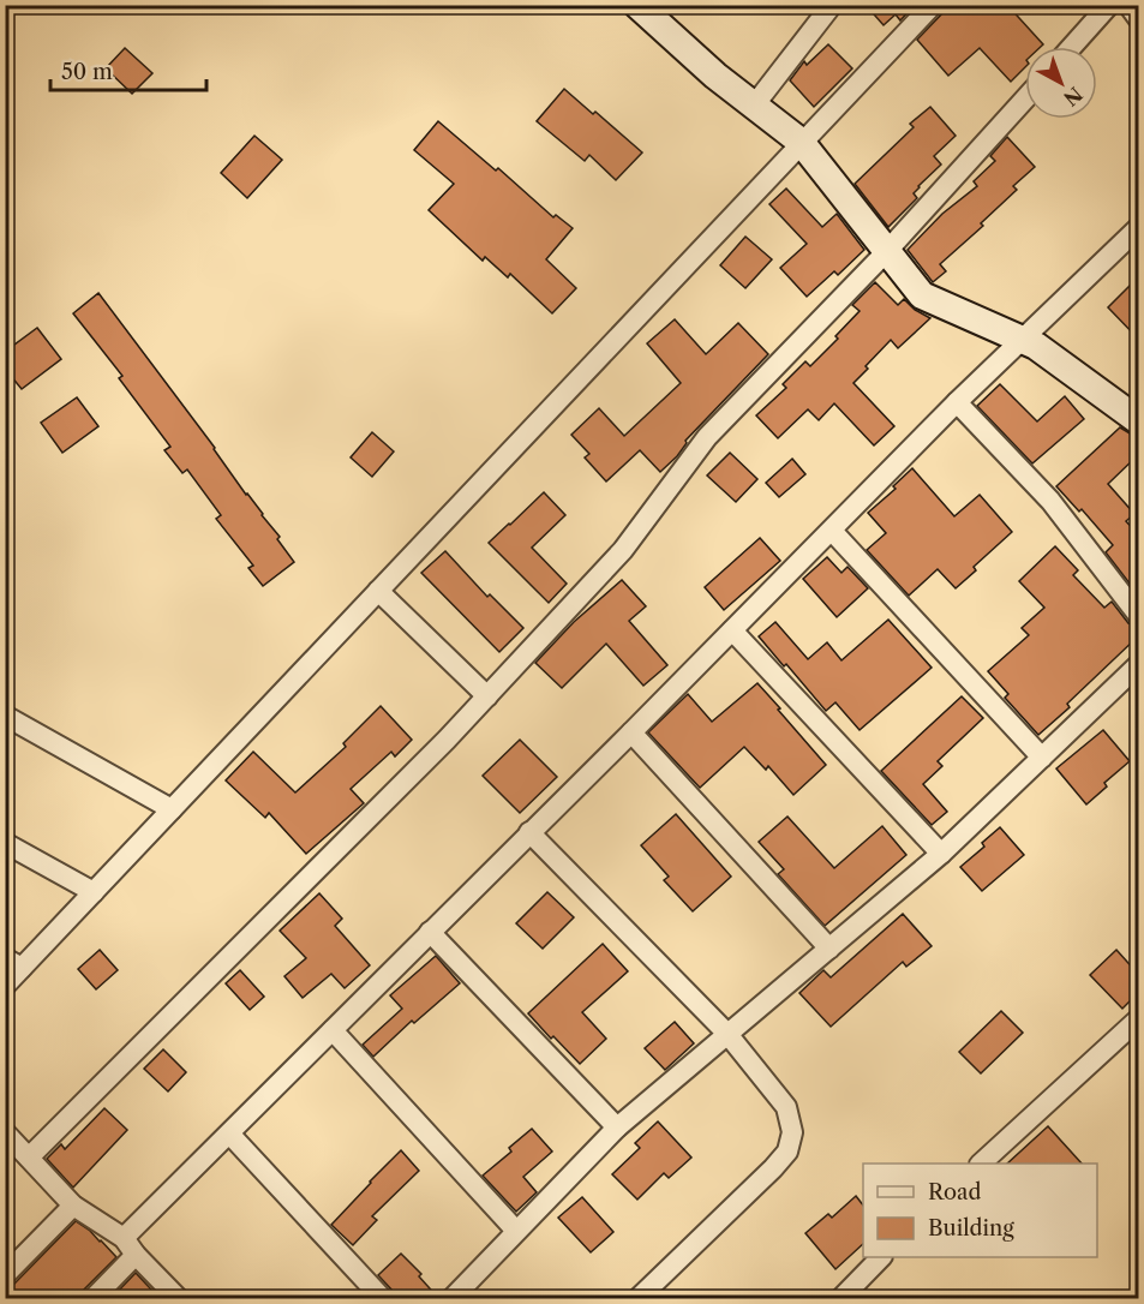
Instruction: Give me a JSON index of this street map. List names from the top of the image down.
{
  "legend": ["Road", "Building"],
  "scale_bar": "50 m",
  "north": "bottom right"
}
